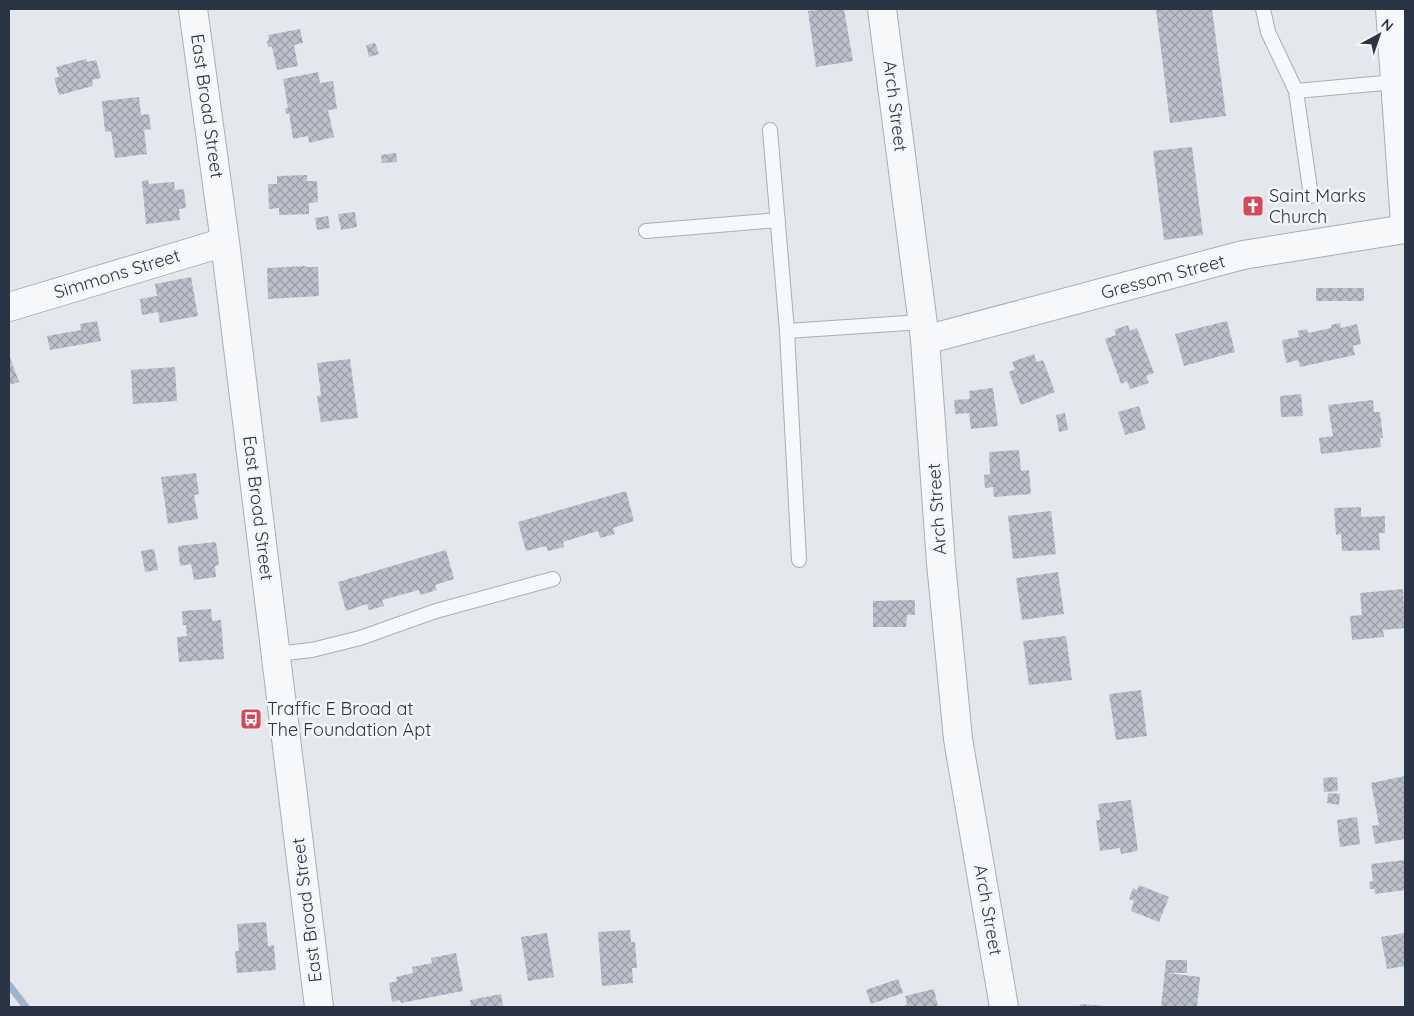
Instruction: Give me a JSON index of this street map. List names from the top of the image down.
{
  "streets": {
    "street": [
      "East Broad Street",
      "Arch Street",
      "Simmons Street",
      "Gressom Street"
    ]
  },
  "crossings": [
    ["East Broad Street", "Simmons Street"],
    ["Arch Street", "Gressom Street"]
  ],
  "places": {
    "church": ["Saint Marks Church"],
    "bus stop": ["Traffic E Broad at The Foundation Apt"]
  },
  "north": "top right"
}
